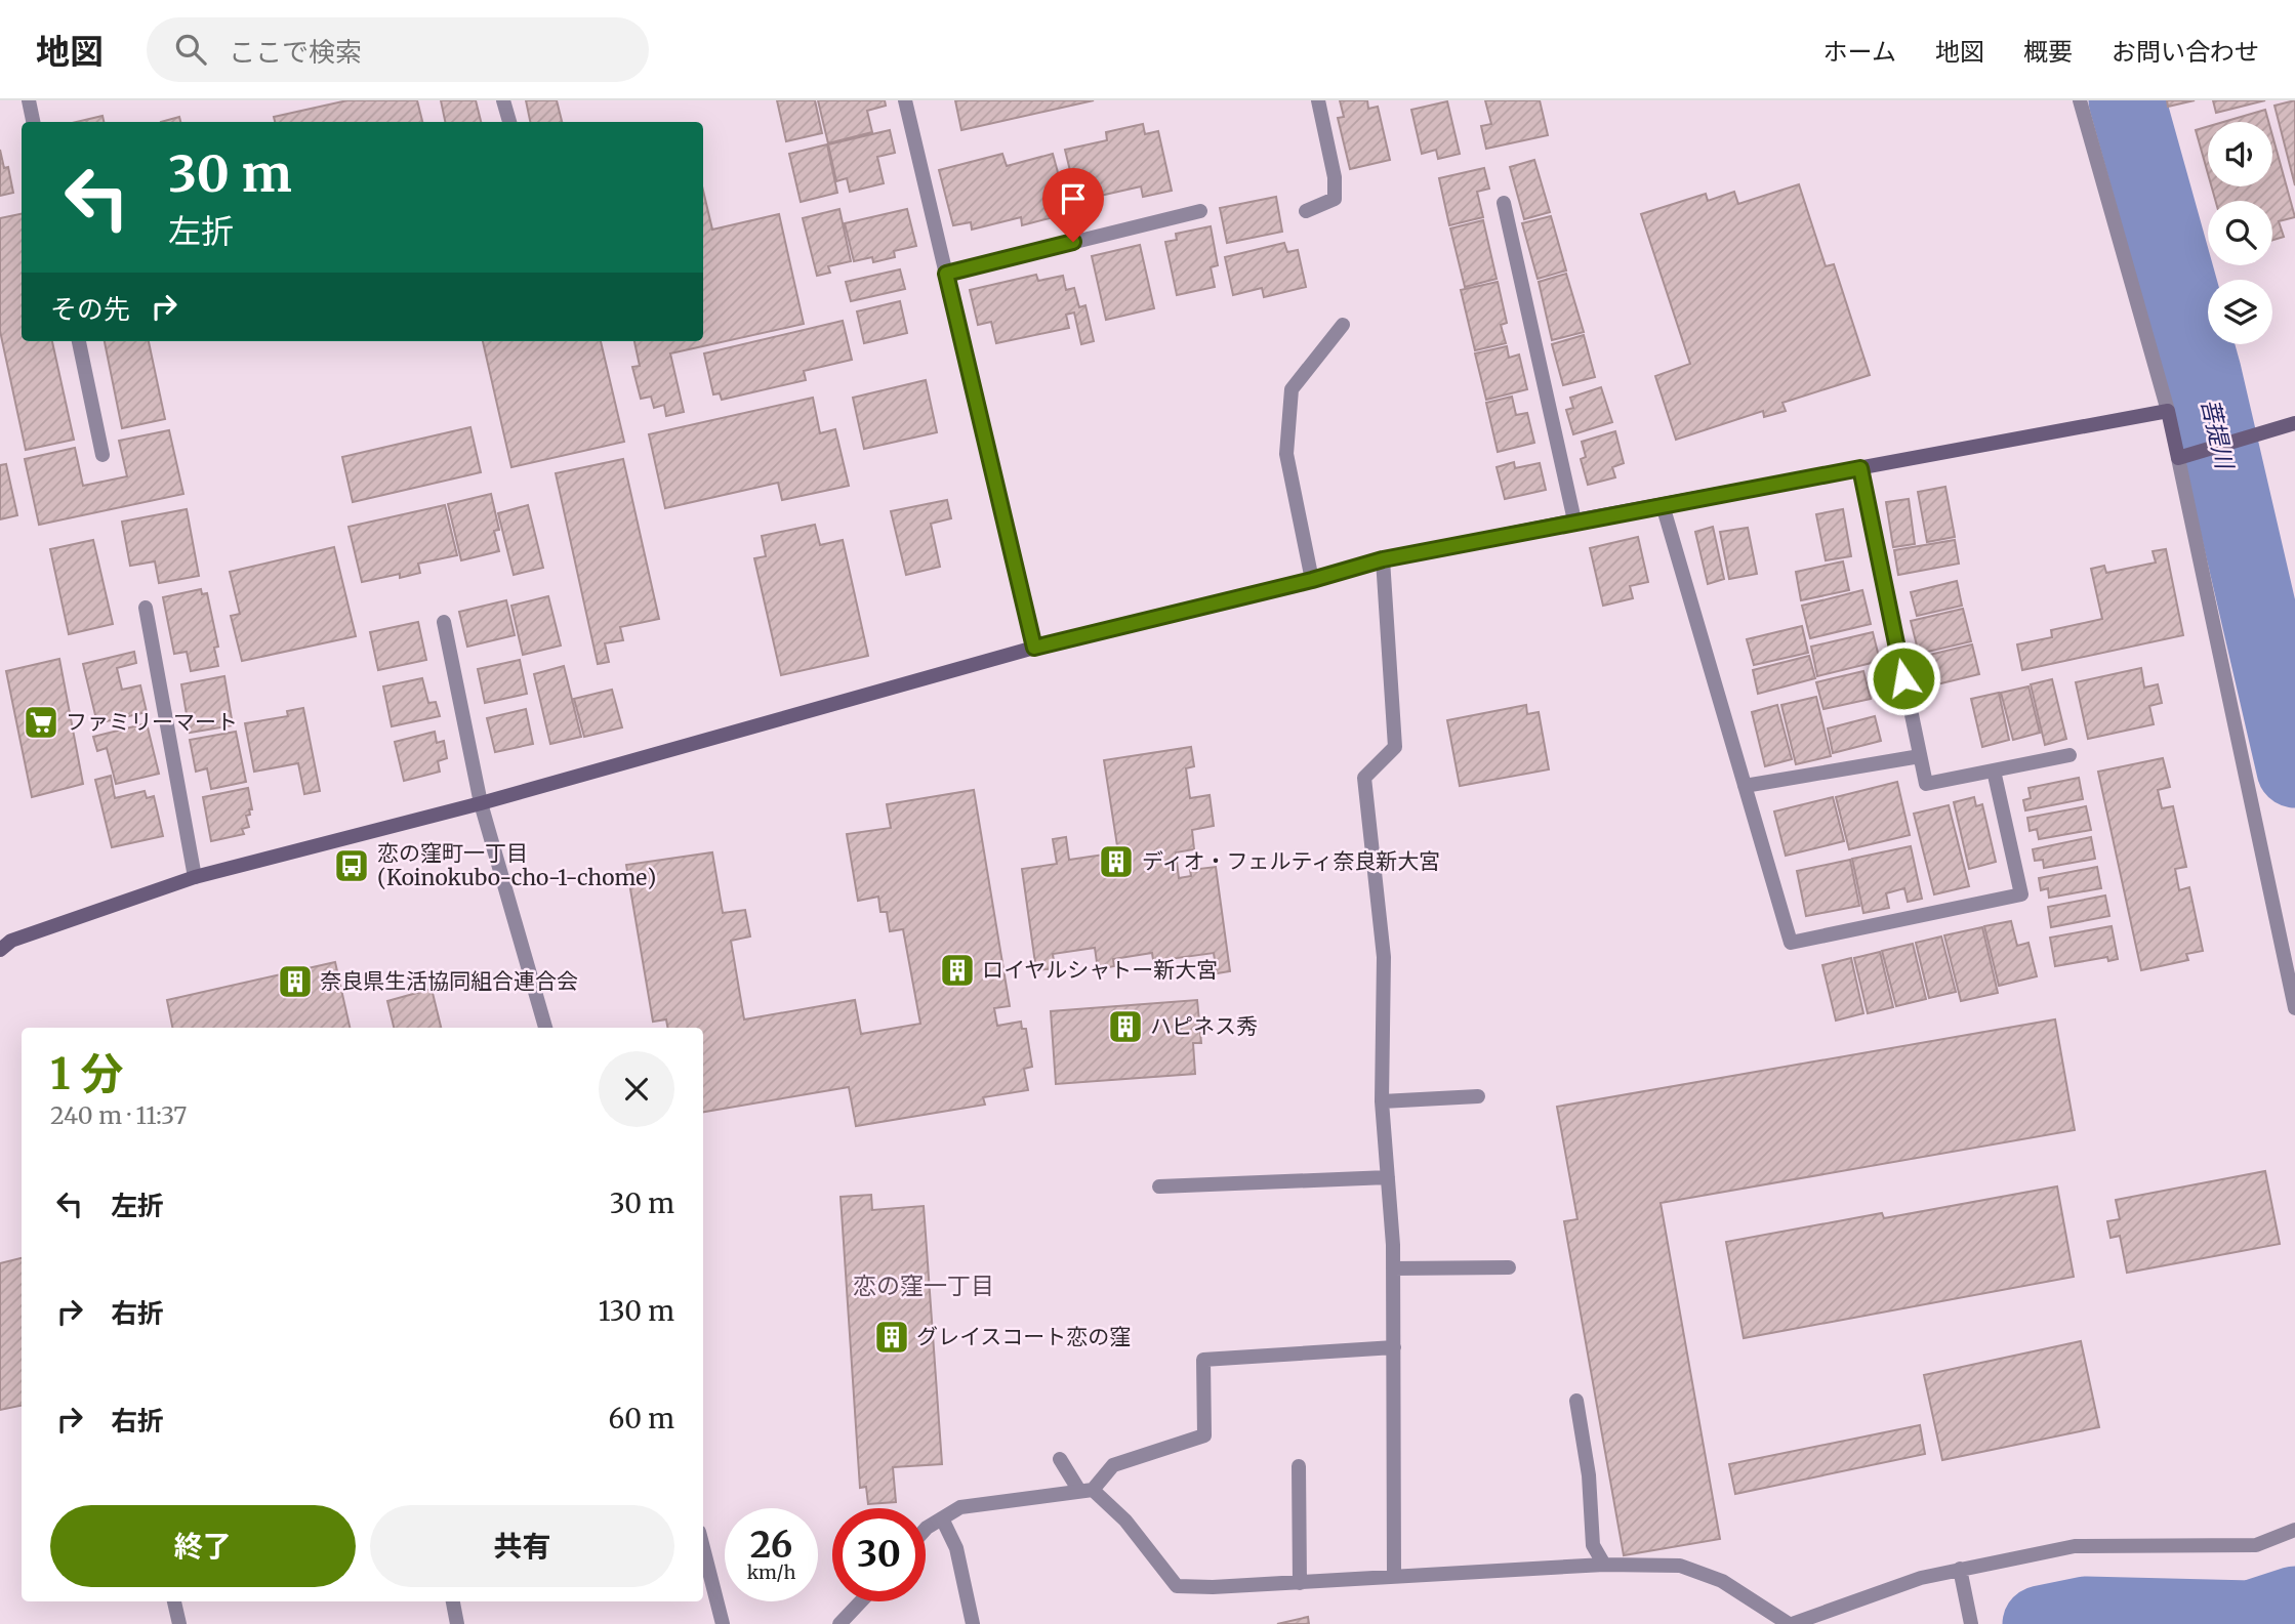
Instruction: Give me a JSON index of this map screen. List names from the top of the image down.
{
  "districts": ["恋の窪一丁目"],
  "water": ["菩提川"],
  "places": {
    "supermarket": ["ファミリーマート"],
    "building": [
      "ディオ・フェルティ奈良新大宮",
      "ロイヤルシャトー新大宮",
      "奈良県生活協同組合連合会",
      "ハピネス秀",
      "グレイスコート恋の窪"
    ],
    "bus stop": ["恋の窪町一丁目 (Koinokubo-cho-1-chome)"]
  },
  "page": {
    "header": "地図",
    "search": "ここで検索",
    "nav": [
      "ホーム",
      "地図",
      "概要",
      "お問い合わせ"
    ],
    "turn": ["30 m", "左折"],
    "then": "その先",
    "heading": ["1 分", "240 m · 11:37"],
    "list": [
      {
        "name": "左折",
        "value": "30 m"
      },
      {
        "name": "右折",
        "value": "130 m"
      },
      {
        "name": "右折",
        "value": "60 m"
      }
    ],
    "buttons": ["終了", "共有"],
    "speed": "26 km/h",
    "limit": "30"
  }
}
